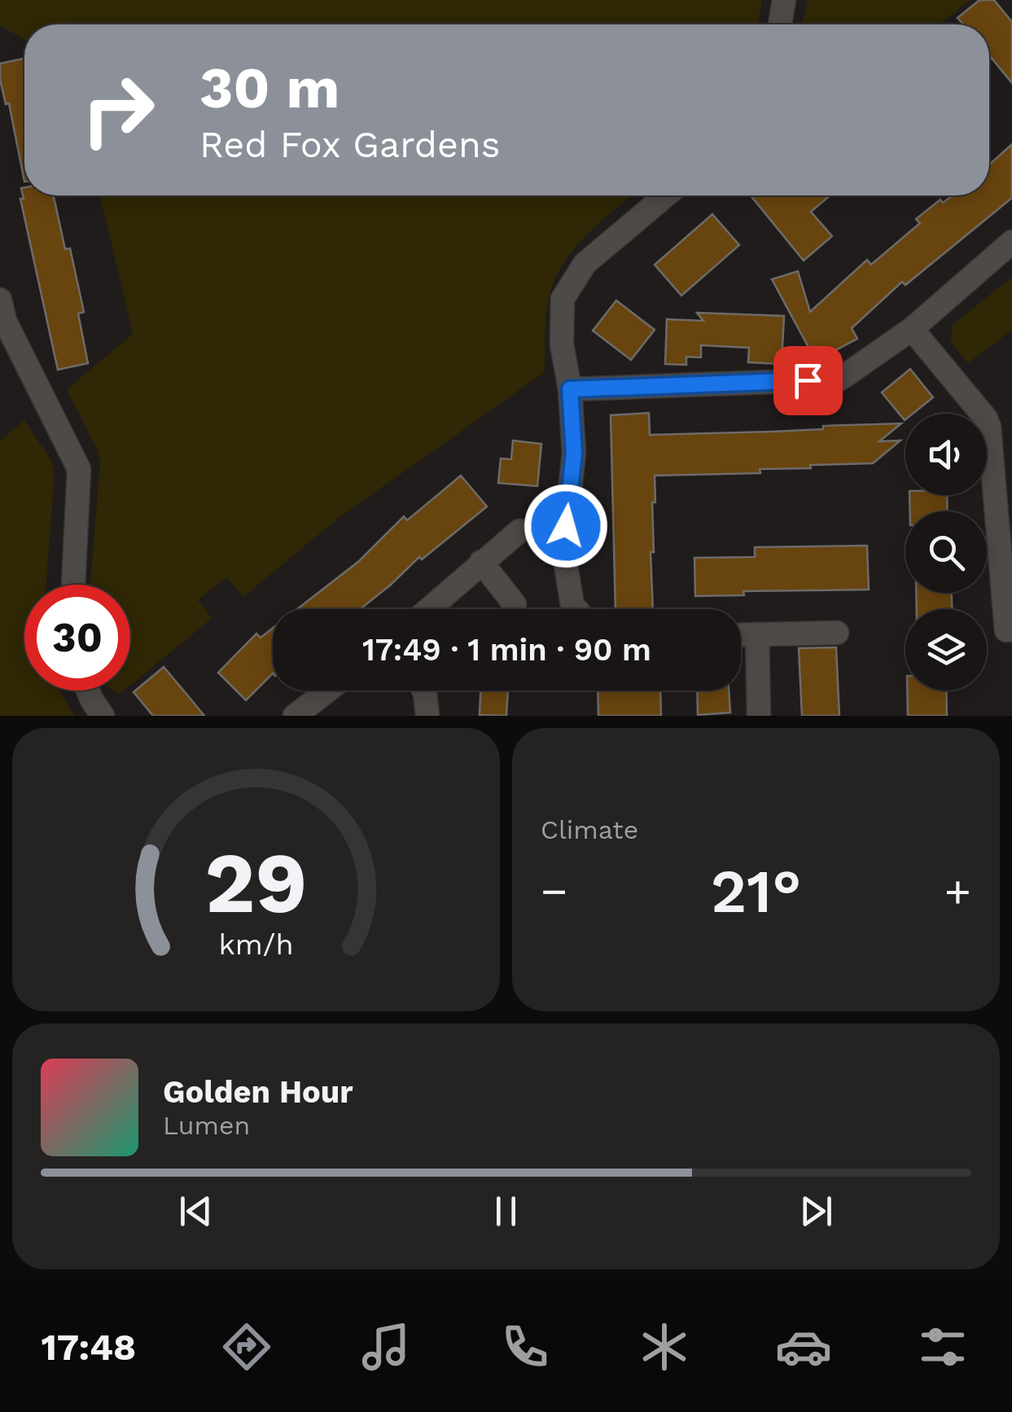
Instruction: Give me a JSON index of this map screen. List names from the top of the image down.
{
  "page": {
    "turn": ["30 m", "Red Fox Gardens"],
    "limit": "30",
    "trip": "17:49 · 1 min · 90 m",
    "tile": "Climate",
    "heat": ["−", "21°", "+"],
    "song": ["Golden Hour", "Lumen"],
    "tabs": "17:48",
    "gauge": ["29", "km/h"]
  }
}
